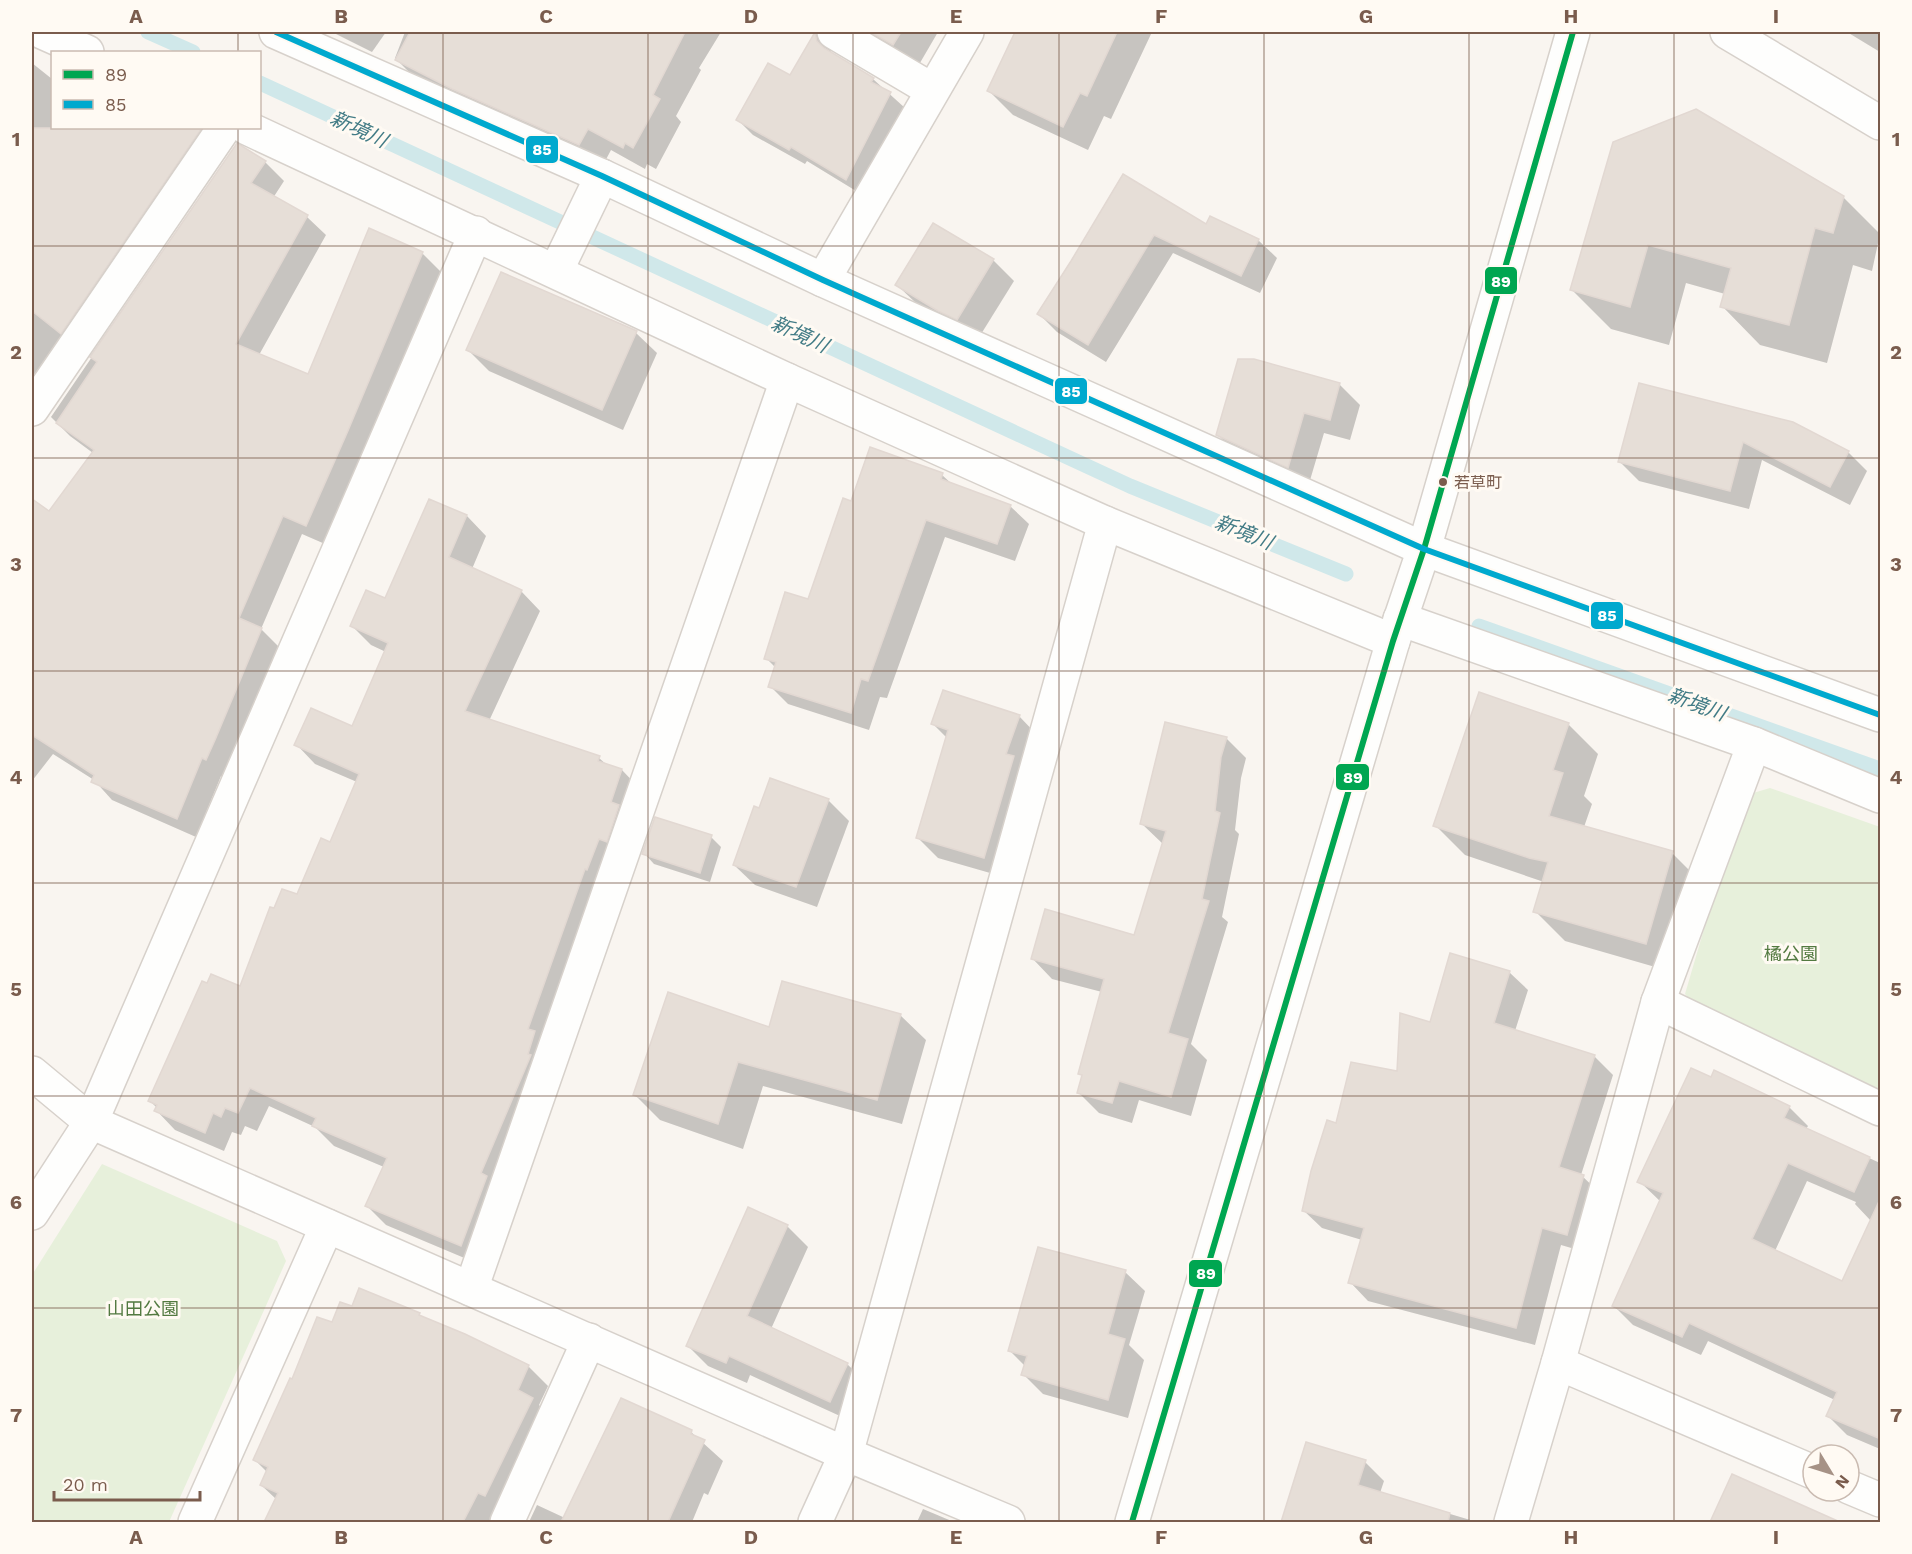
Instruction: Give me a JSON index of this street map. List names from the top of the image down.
{
  "water": ["新境川"],
  "parks": ["橘公園", "山田公園"],
  "places": ["若草町"],
  "lines": ["transit line 89", "transit line 85"],
  "legend": ["89", "85"],
  "scale_bar": "20 m",
  "north": "bottom right",
  "grid": {
    "columns": [
      "A",
      "B",
      "C",
      "D",
      "E",
      "F",
      "G",
      "H",
      "I"
    ],
    "rows": [
      "1",
      "2",
      "3",
      "4",
      "5",
      "6",
      "7"
    ]
  }
}
